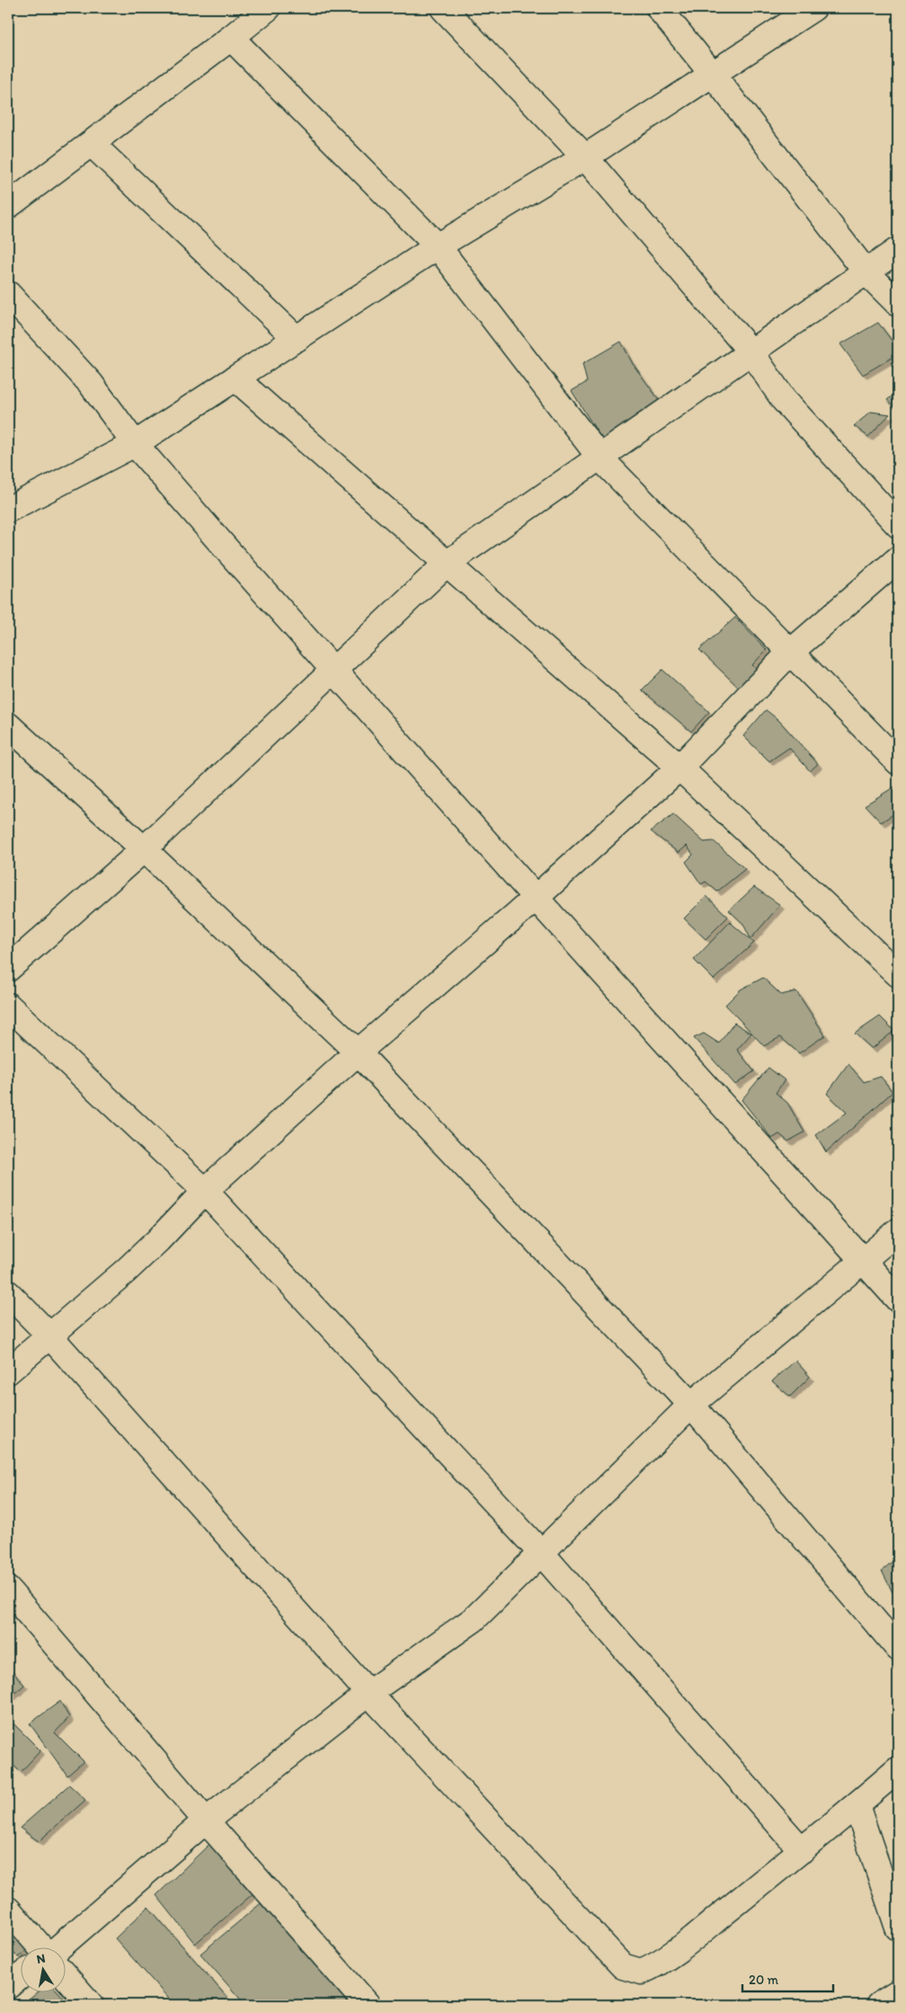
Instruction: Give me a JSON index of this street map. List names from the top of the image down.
{
  "scale_bar": "20 m",
  "north": "top"
}
